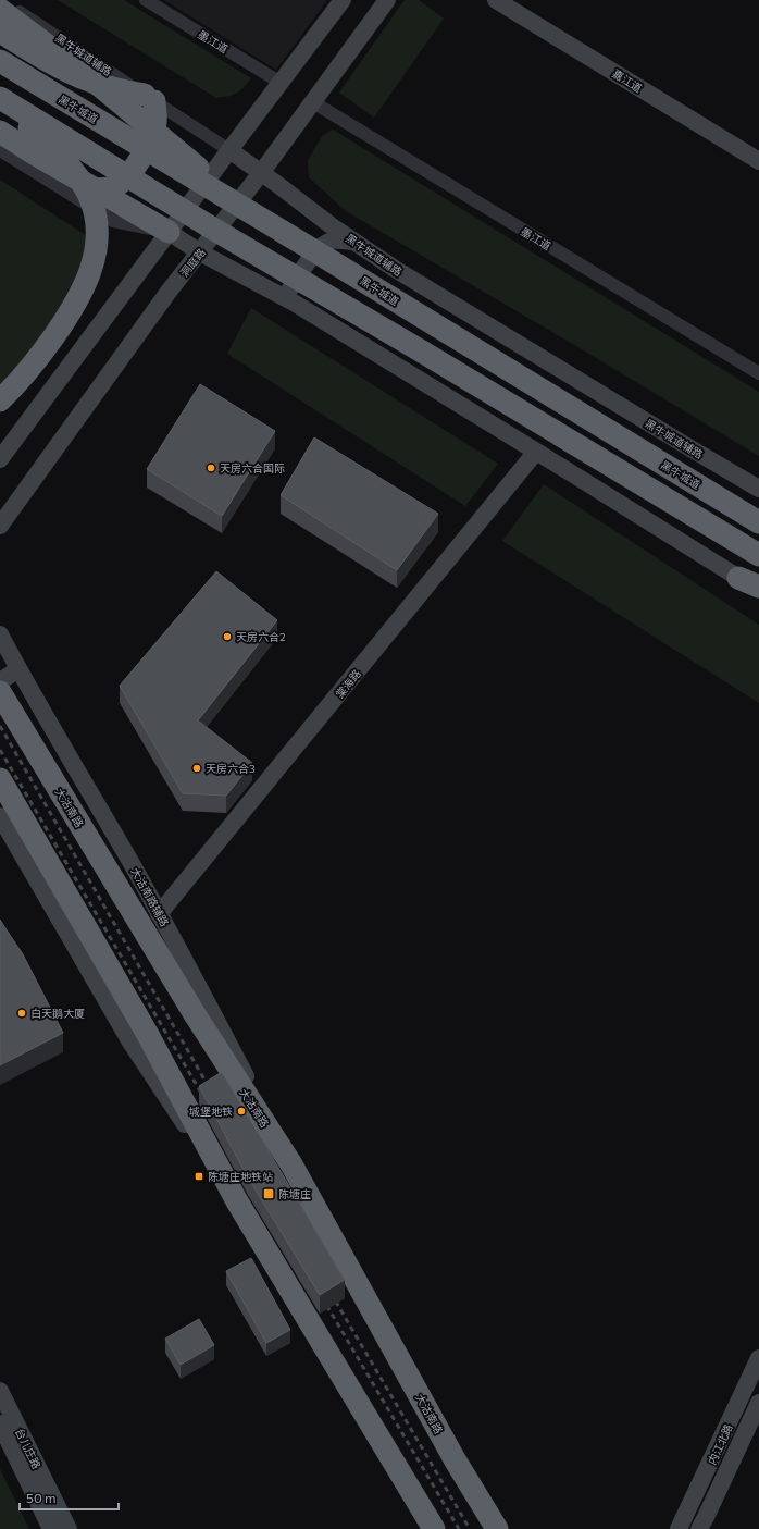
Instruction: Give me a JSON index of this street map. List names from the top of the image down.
{
  "streets": {
    "highway": ["黑牛城道", "大沽南路"],
    "main road": [
      "黑牛城道辅路",
      "嘉江道",
      "洞庭路",
      "棠海路",
      "大沽南路辅路",
      "内江北路",
      "台儿庄路"
    ],
    "street": ["墨江道"]
  },
  "crossings": [
    ["墨江道", "洞庭路"],
    ["黑牛城道辅路", "洞庭路"],
    ["棠海路", "大沽南路辅路"],
    ["大沽南路", "大沽南路辅路"]
  ],
  "places": {
    "other": [
      "天房六合国际",
      "天房六合2",
      "天房六合3",
      "白天鹅大厦",
      "城堡地铁"
    ],
    "transit": ["陈塘庄地铁站", "陈塘庄"]
  },
  "scale_bar": "50 m"
}
